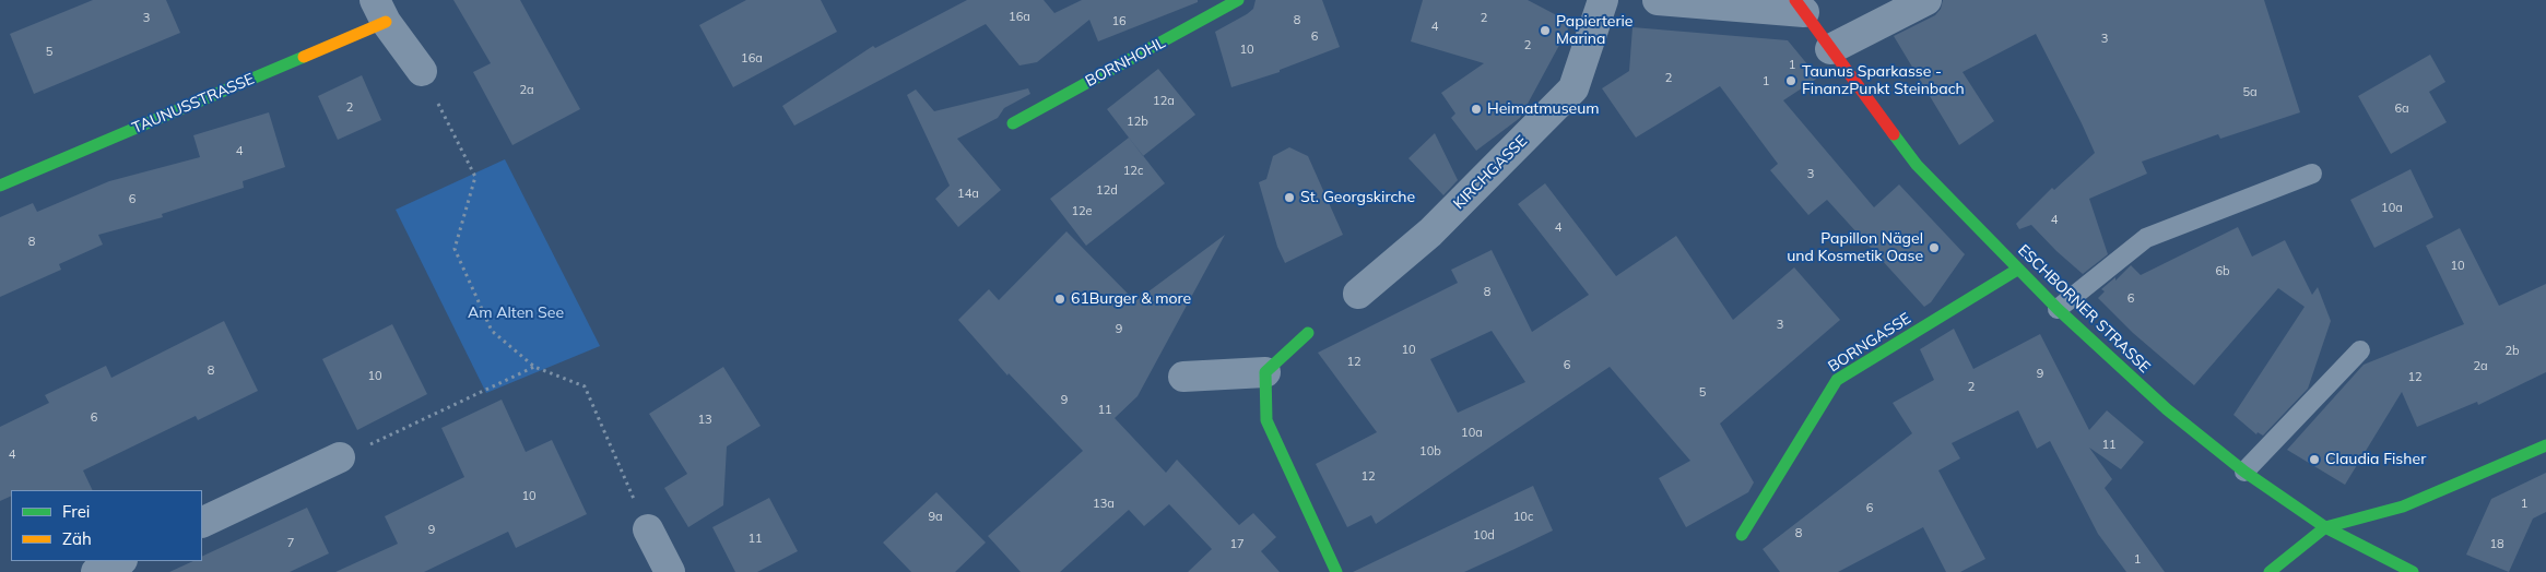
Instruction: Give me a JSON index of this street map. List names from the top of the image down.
{
  "streets": {
    "street": [
      "BORNHOHL",
      "TAUNUSSTRASSE",
      "KIRCHGASSE",
      "ESCHBORNER STRASSE",
      "BORNGASSE"
    ]
  },
  "crossings": [
    ["ESCHBORNER STRASSE", "BORNGASSE"]
  ],
  "parks": ["Am Alten See"],
  "places": [
    "Papierterie Marina",
    "Taunus Sparkasse - FinanzPunkt Steinbach",
    "Heimatmuseum",
    "St. Georgskirche",
    "Papillon Nägel und Kosmetik Oase",
    "61Burger & more",
    "Claudia Fisher"
  ],
  "house_numbers": [
    "16a",
    "3",
    "2",
    "8",
    "16",
    "4",
    "6",
    "3",
    "2",
    "10",
    "5",
    "16a",
    "1",
    "2",
    "1",
    "2a",
    "5a",
    "12a",
    "2",
    "6a",
    "12b",
    "4",
    "12c",
    "3",
    "12d",
    "14a",
    "6",
    "10a",
    "12e",
    "4",
    "4",
    "8",
    "10",
    "6b",
    "8",
    "6",
    "3",
    "9",
    "10",
    "2b",
    "12",
    "6",
    "2a",
    "8",
    "9",
    "10",
    "12",
    "2",
    "5",
    "9",
    "11",
    "6",
    "13",
    "10a",
    "11",
    "10b",
    "4",
    "12",
    "10",
    "13a",
    "1",
    "6",
    "9a",
    "10c",
    "9",
    "8",
    "10d",
    "11",
    "7",
    "17",
    "18",
    "1"
  ],
  "legend": ["Frei", "Zäh"]
}
